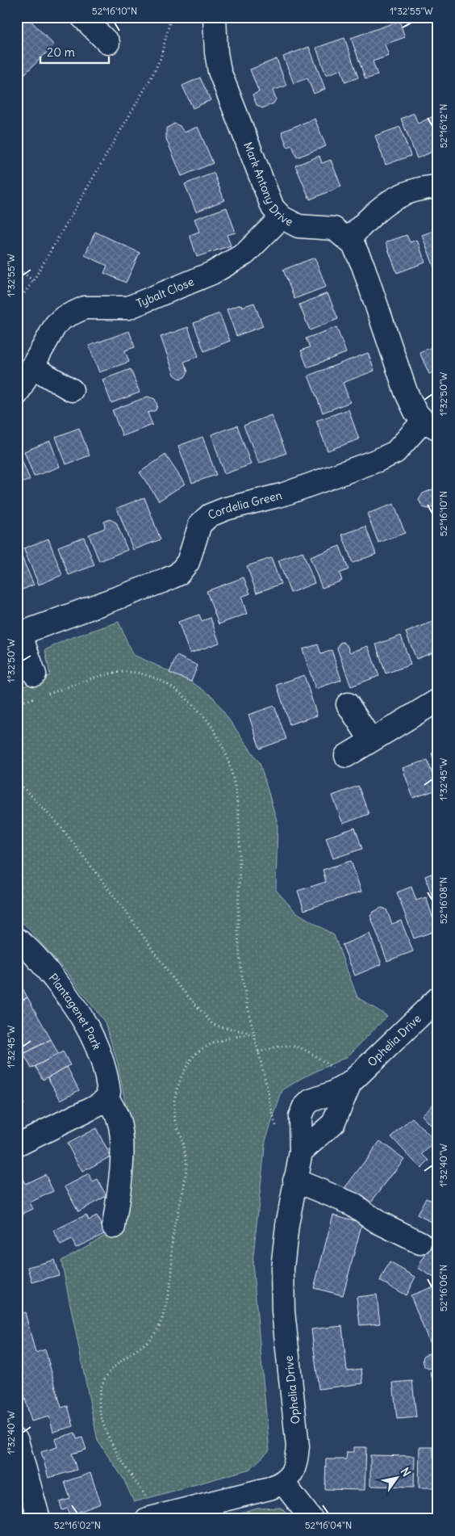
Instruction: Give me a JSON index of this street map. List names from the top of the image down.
{
  "streets": {
    "street": [
      "Mark Antony Drive",
      "Tybalt Close",
      "Cordelia Green",
      "Plantagenet Park",
      "Ophelia Drive"
    ]
  },
  "crossings": [
    ["Mark Antony Drive", "Tybalt Close"],
    ["Mark Antony Drive", "Cordelia Green"]
  ],
  "scale_bar": "20 m",
  "north": "top right",
  "coordinates": [
    "52°16'10\"N",
    "1°32'55\"W",
    "52°16'12\"N",
    "1°32'50\"W",
    "1°32'45\"W",
    "52°16'08\"N",
    "1°32'40\"W",
    "52°16'06\"N",
    "52°16'02\"N",
    "52°16'04\"N"
  ]
}
